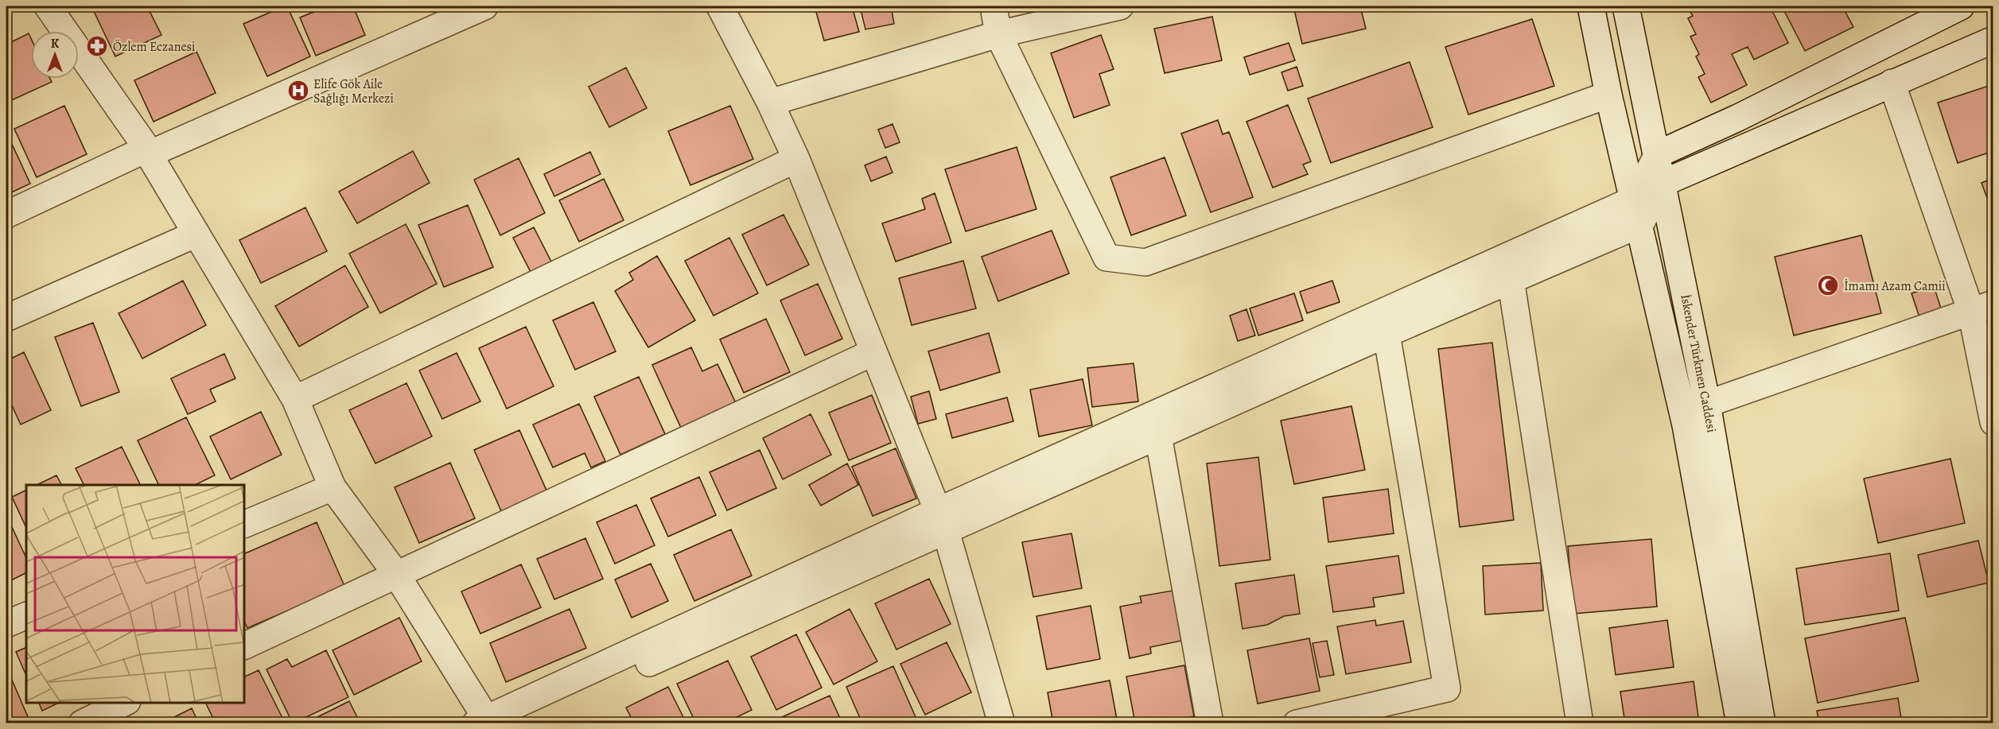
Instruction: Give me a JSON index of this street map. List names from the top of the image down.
{
  "streets": {
    "street": ["İskender Türkmen Caddesi"]
  },
  "places": {
    "pharmacy": ["Özlem Eczanesi"],
    "hospital": ["Elife Gök Aile Sağlığı Merkezi"],
    "mosque": ["İmamı Azam Camii"]
  },
  "north": "top"
}
